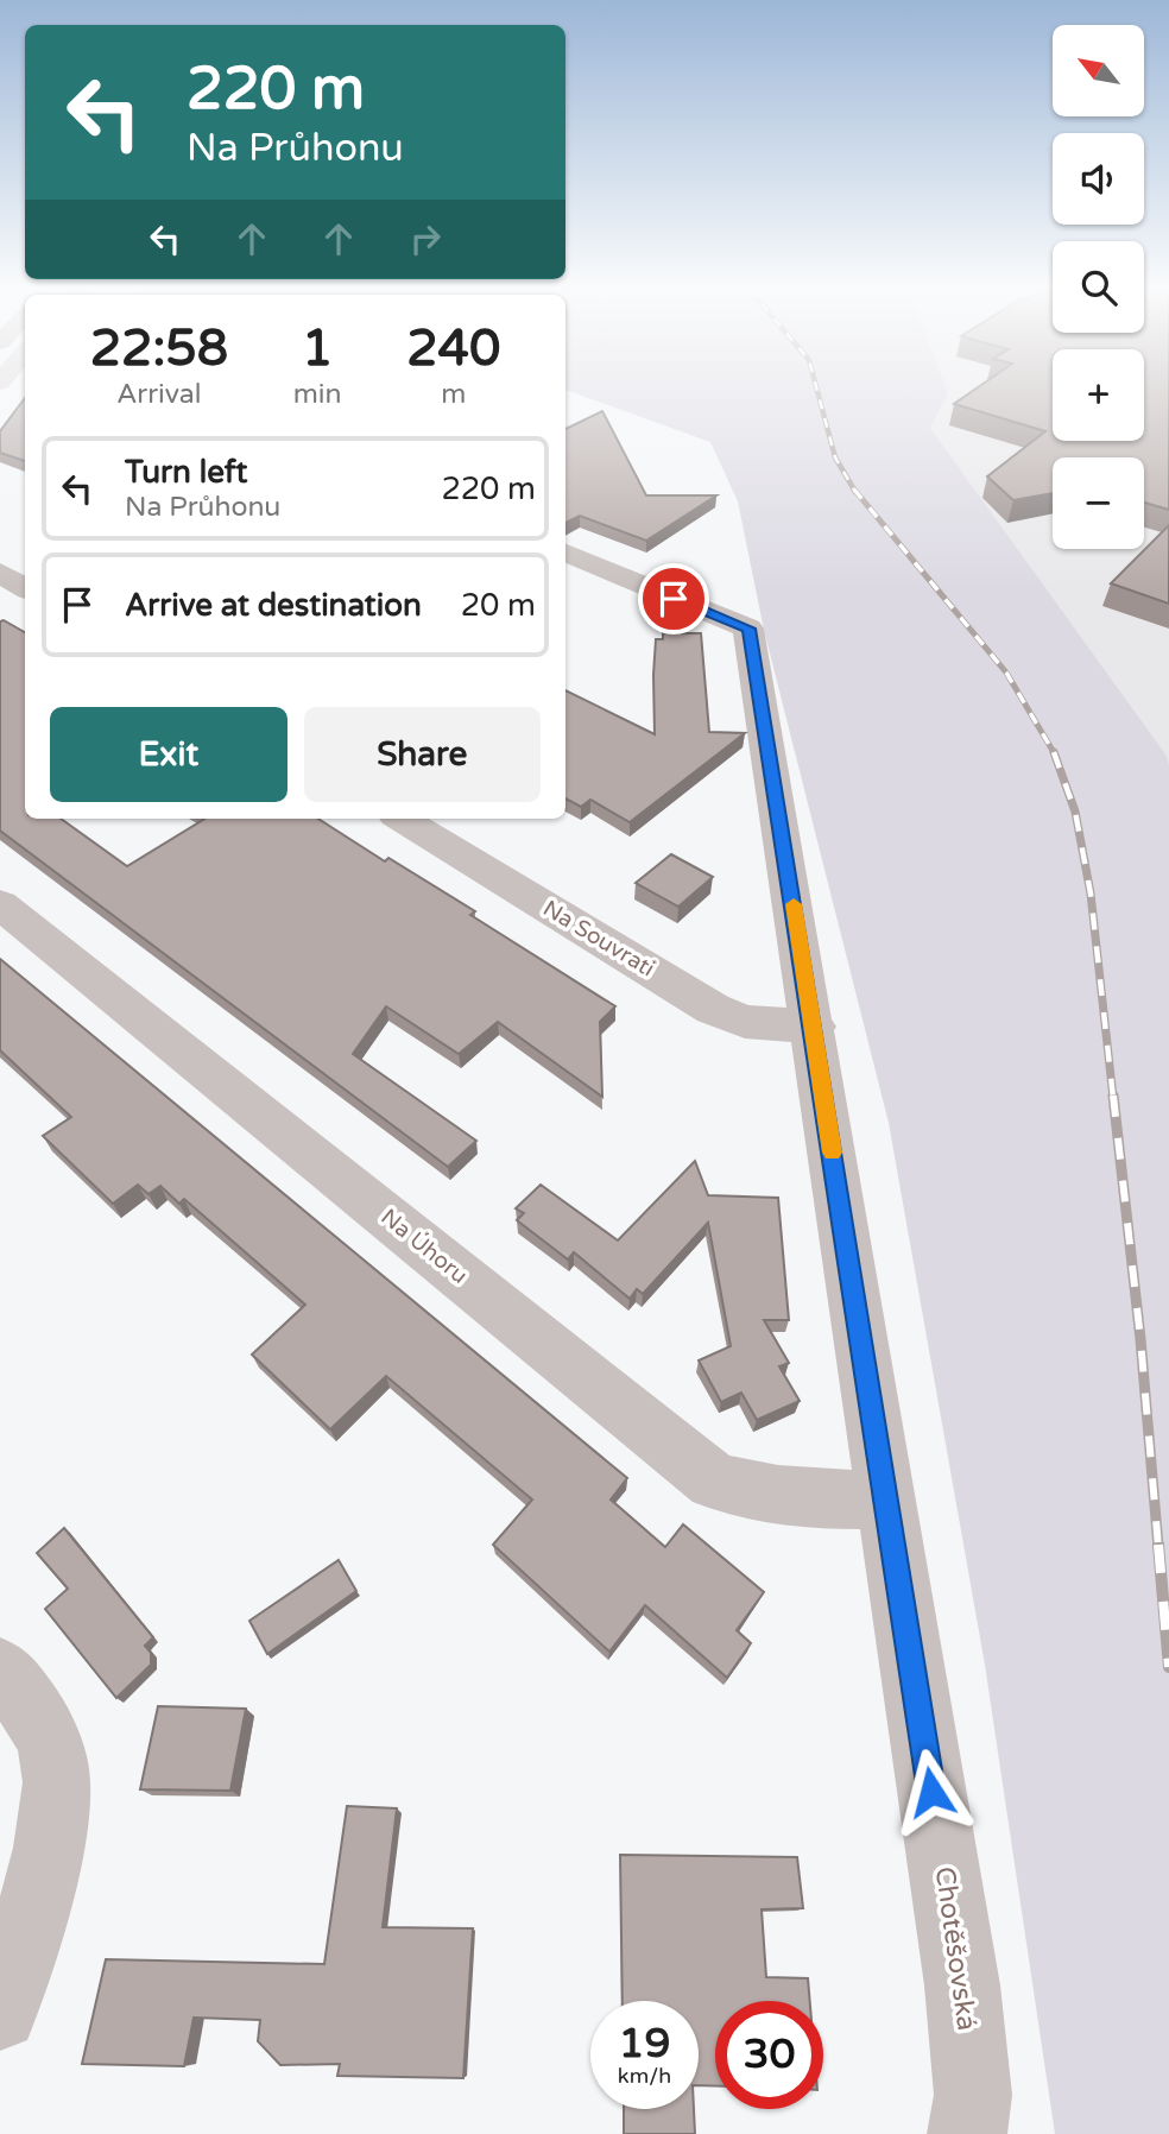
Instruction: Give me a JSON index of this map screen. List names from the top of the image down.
{
  "streets": {
    "street": ["Na Souvrati", "Na Úhoru", "Chotěšovská"]
  },
  "crossings": [
    ["Na Souvrati", "Chotěšovská"],
    ["Na Úhoru", "Chotěšovská"]
  ],
  "north": "top left",
  "page": {
    "map_buttons": ["+", "−"],
    "turn": ["220 m", "Na Průhonu"],
    "eta": [
      "22:58",
      "Arrival",
      "1",
      "min",
      "240",
      "m"
    ],
    "list": [
      {
        "name": "Turn left",
        "note": "Na Průhonu",
        "value": "220 m"
      },
      {
        "name": "Arrive at destination",
        "value": "20 m"
      }
    ],
    "buttons": ["Exit", "Share"],
    "speed": "19 km/h",
    "limit": "30"
  }
}
